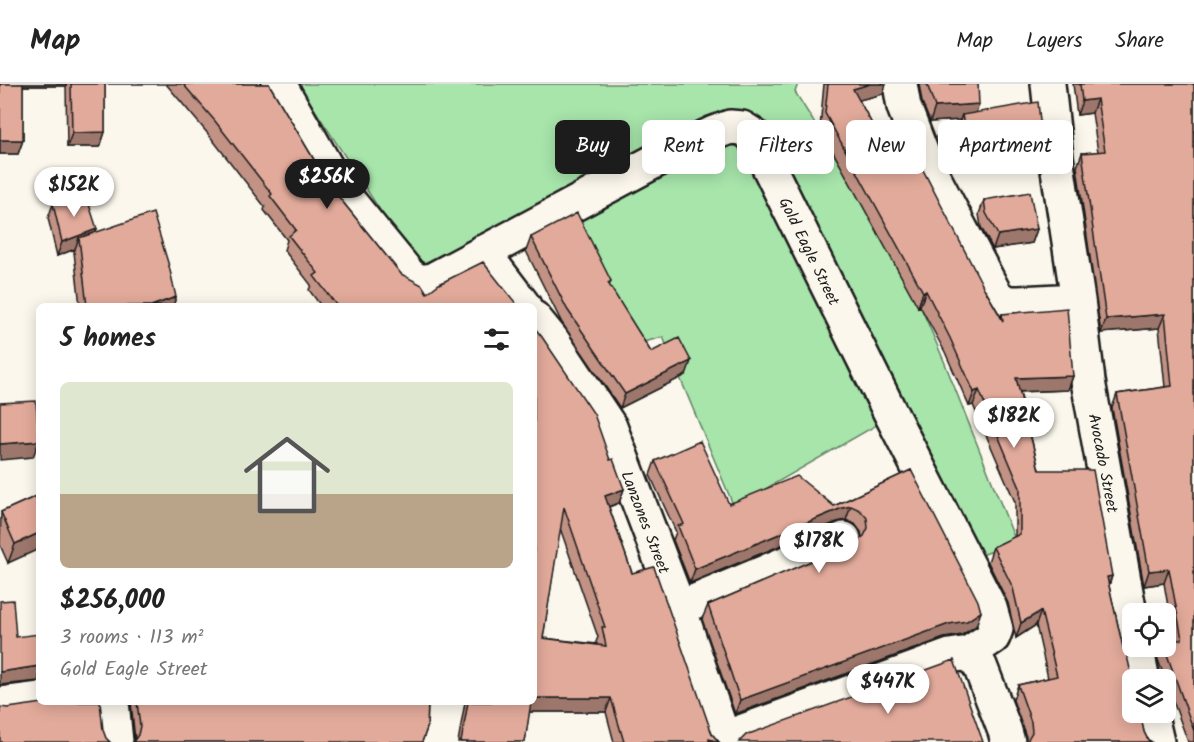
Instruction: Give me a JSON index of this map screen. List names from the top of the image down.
{
  "streets": {
    "street": ["Gold Eagle Street", "Avocado Street", "Lanzones Street"]
  },
  "page": {
    "header": "Map",
    "nav": ["Map", "Layers", "Share"],
    "chip": [
      "Buy",
      "Rent",
      "Filters",
      "New",
      "Apartment"
    ],
    "price": [
      "$256K",
      "$152K",
      "$182K",
      "$178K",
      "$447K"
    ],
    "heading": "5 homes",
    "list": [
      {
        "name": "$256,000",
        "note": "3 rooms · 113 m² · Gold Eagle Street"
      }
    ]
  }
}
